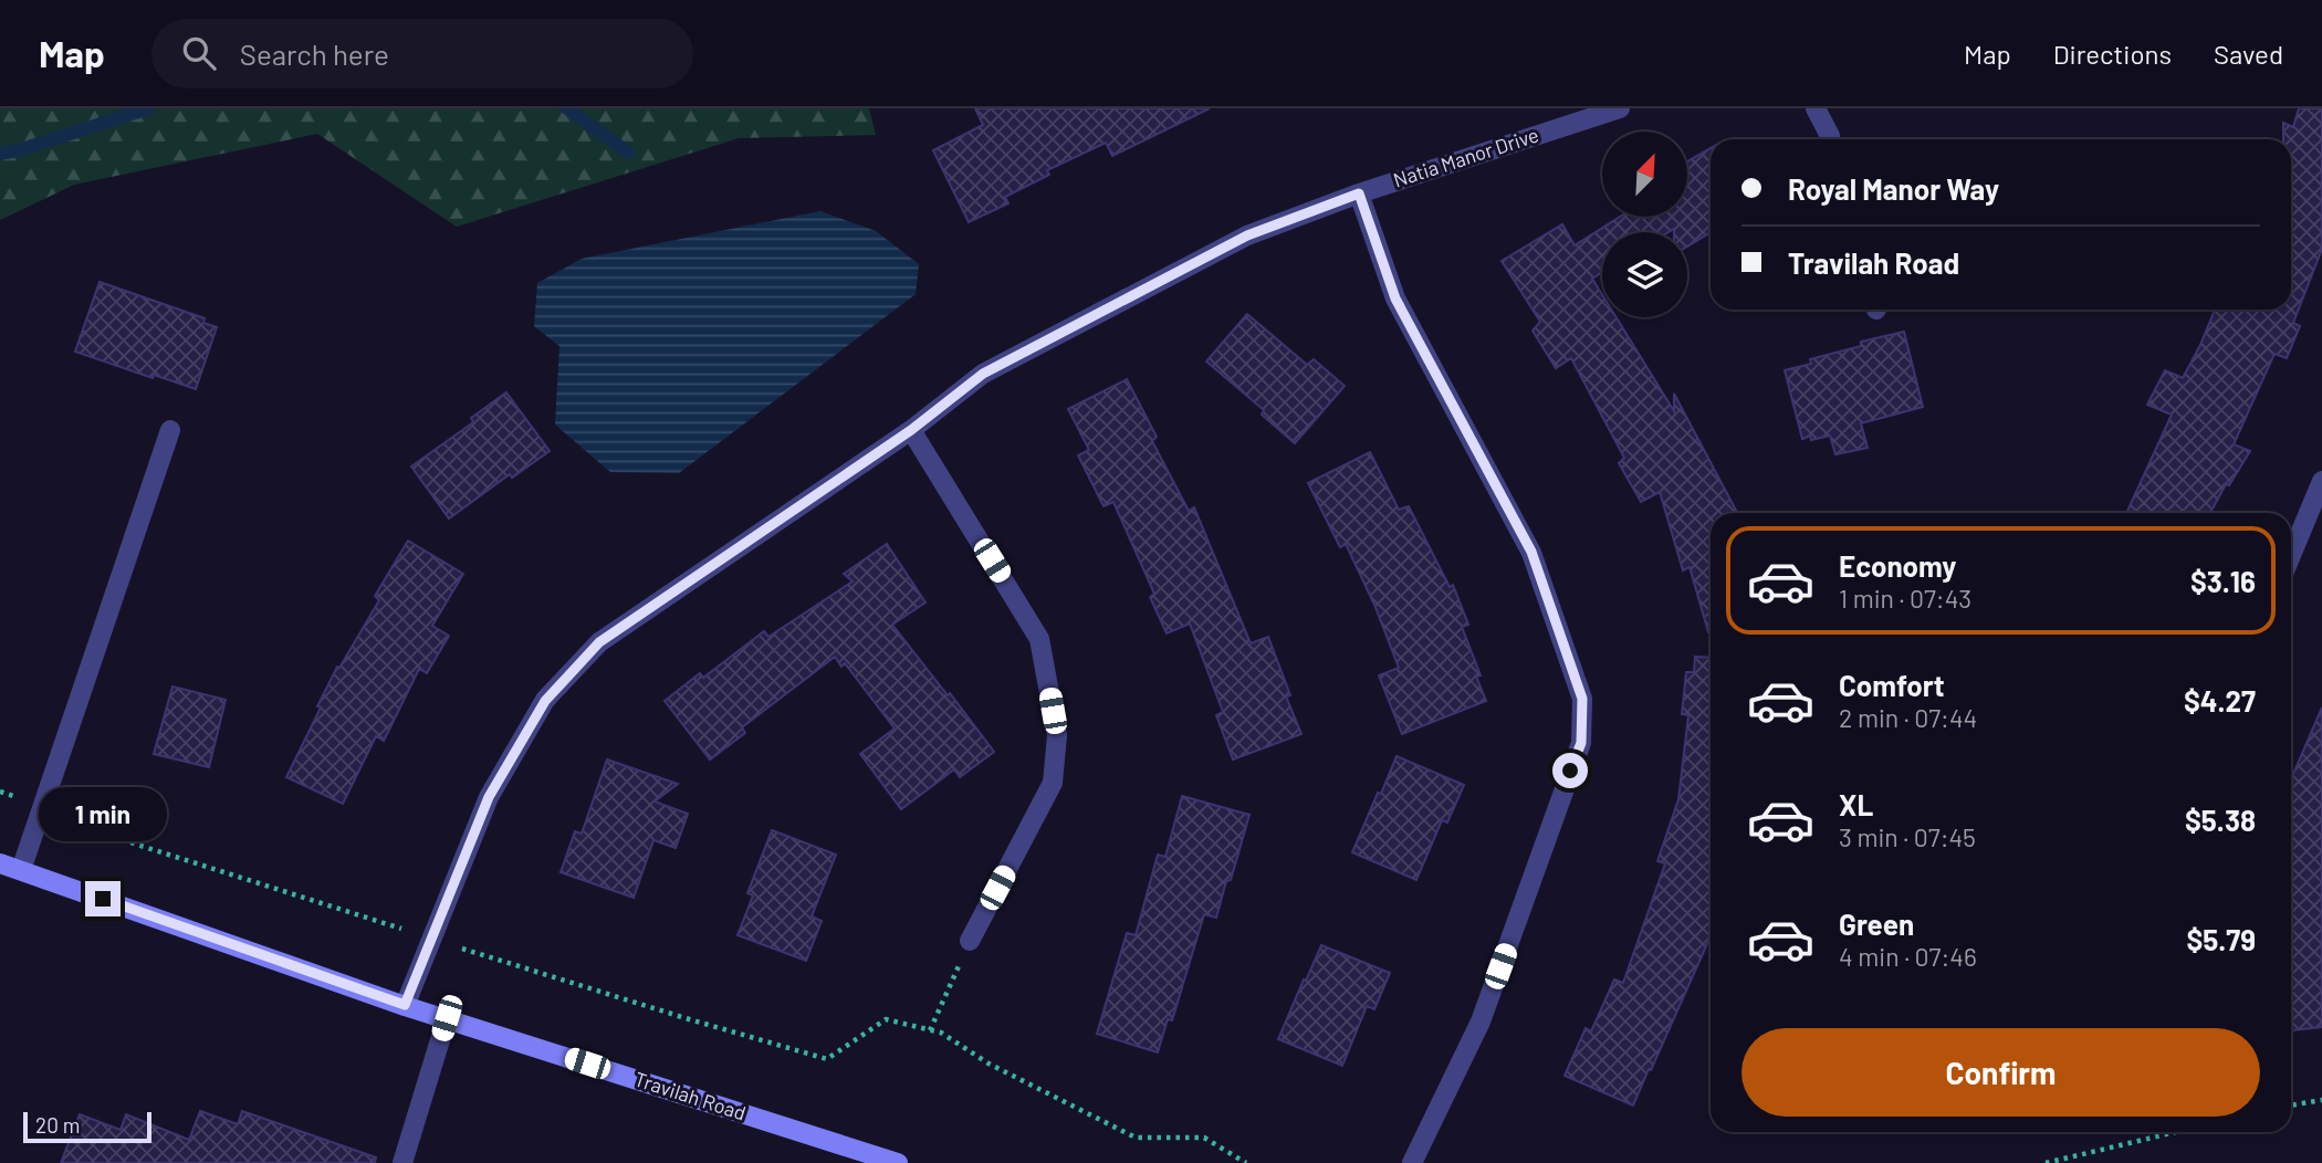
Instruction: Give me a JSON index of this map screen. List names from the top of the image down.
{
  "streets": {
    "main road": ["Travilah Road"],
    "street": ["Natia Manor Drive"]
  },
  "crossings": [
    ["Natia Manor Drive", "Travilah Road"]
  ],
  "scale_bar": "20 m",
  "north": "top right",
  "page": {
    "header": "Map",
    "search": "Search here",
    "nav": ["Map", "Directions", "Saved"],
    "banner": ["Royal Manor Way", "Travilah Road"],
    "list": [
      {
        "name": "Economy",
        "note": "1 min · 07:43",
        "value": "$3.16"
      },
      {
        "name": "Comfort",
        "note": "2 min · 07:44",
        "value": "$4.27"
      },
      {
        "name": "XL",
        "note": "3 min · 07:45",
        "value": "$5.38"
      },
      {
        "name": "Green",
        "note": "4 min · 07:46",
        "value": "$5.79"
      }
    ],
    "bubble": "1 min",
    "buttons": "Confirm",
    "scale": "20 m"
  }
}
